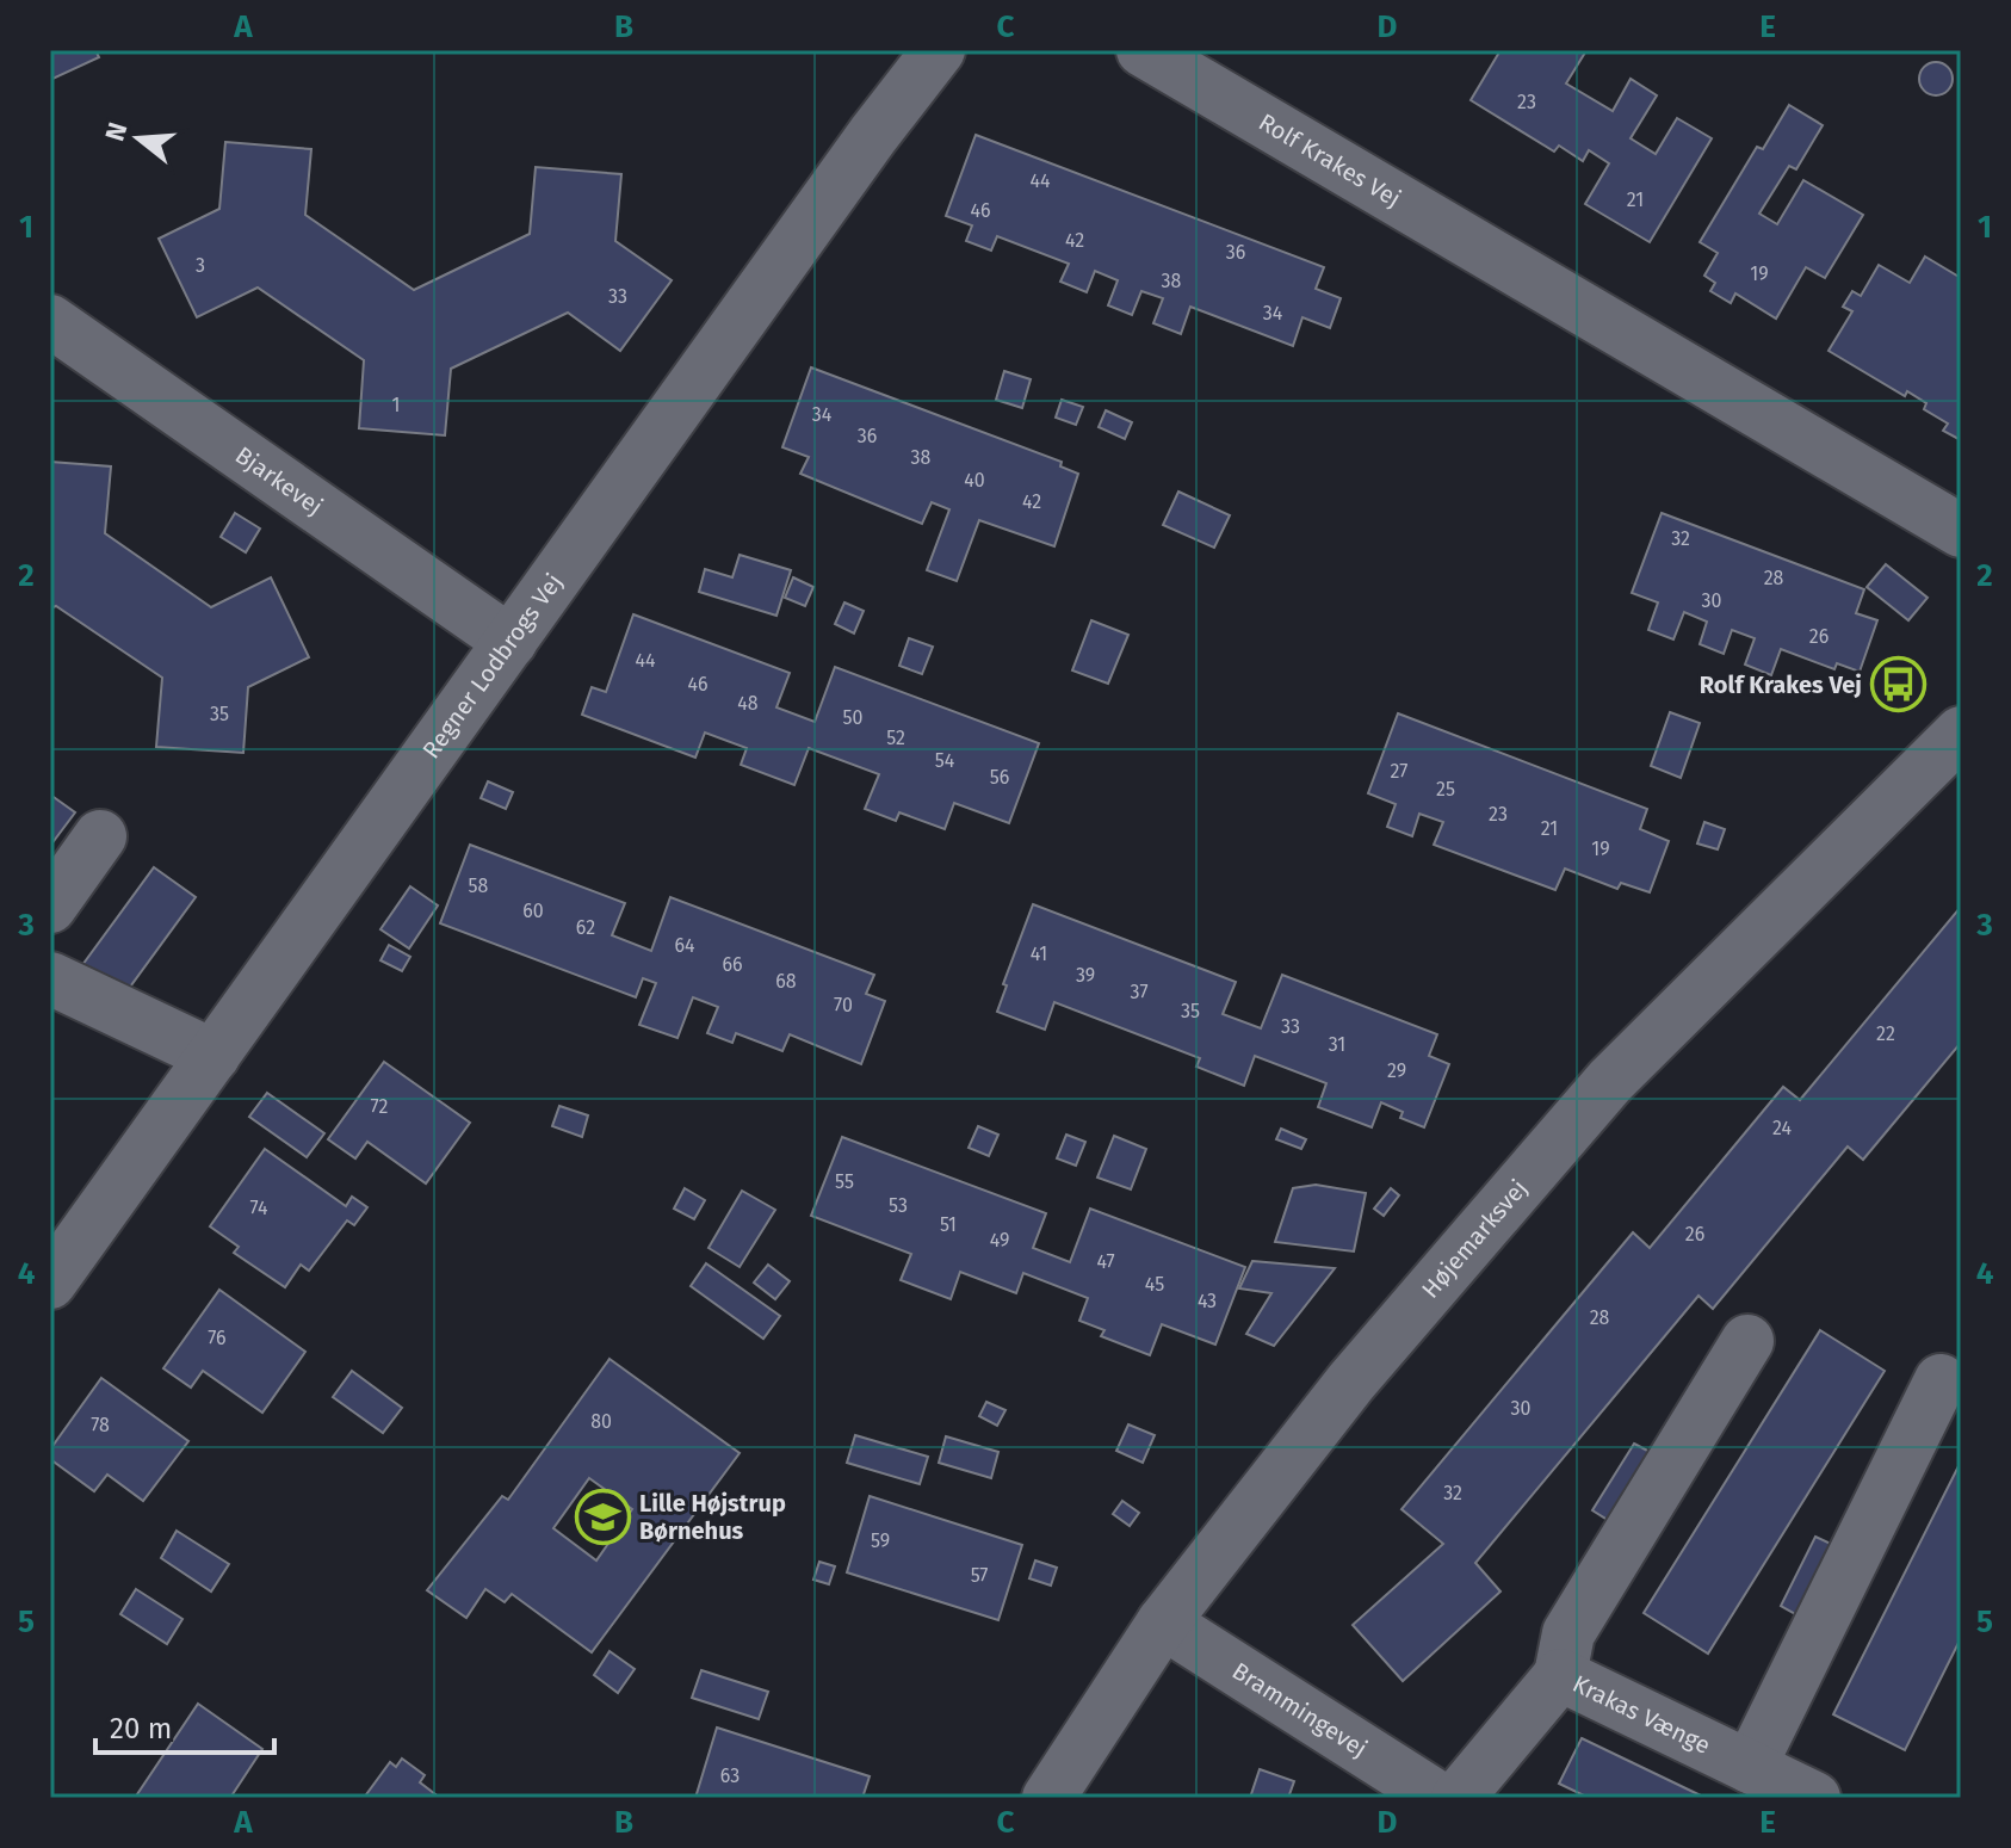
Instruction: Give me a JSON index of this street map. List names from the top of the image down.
{
  "streets": {
    "street": [
      "Rolf Krakes Vej",
      "Bjarkevej",
      "Regner Lodbrogs Vej",
      "Højemarksvej",
      "Brammingevej",
      "Krakas Vænge"
    ]
  },
  "crossings": [
    ["Bjarkevej", "Regner Lodbrogs Vej"],
    ["Højemarksvej", "Brammingevej"]
  ],
  "places": {
    "bus stop": ["Rolf Krakes Vej"],
    "school or university": ["Lille Højstrup Børnehus"]
  },
  "house_numbers": [
    "23",
    "44",
    "21",
    "46",
    "42",
    "36",
    "3",
    "19",
    "38",
    "33",
    "34",
    "1",
    "34",
    "36",
    "38",
    "40",
    "42",
    "32",
    "28",
    "30",
    "26",
    "44",
    "46",
    "48",
    "35",
    "50",
    "52",
    "54",
    "27",
    "56",
    "25",
    "23",
    "21",
    "19",
    "58",
    "60",
    "62",
    "64",
    "41",
    "66",
    "39",
    "68",
    "37",
    "70",
    "35",
    "33",
    "22",
    "31",
    "29",
    "72",
    "24",
    "55",
    "53",
    "74",
    "51",
    "26",
    "49",
    "47",
    "45",
    "43",
    "28",
    "76",
    "30",
    "80",
    "78",
    "32",
    "59",
    "57",
    "63"
  ],
  "scale_bar": "20 m",
  "north": "left",
  "grid": {
    "columns": [
      "A",
      "B",
      "C",
      "D",
      "E"
    ],
    "rows": [
      "1",
      "2",
      "3",
      "4",
      "5"
    ]
  }
}
